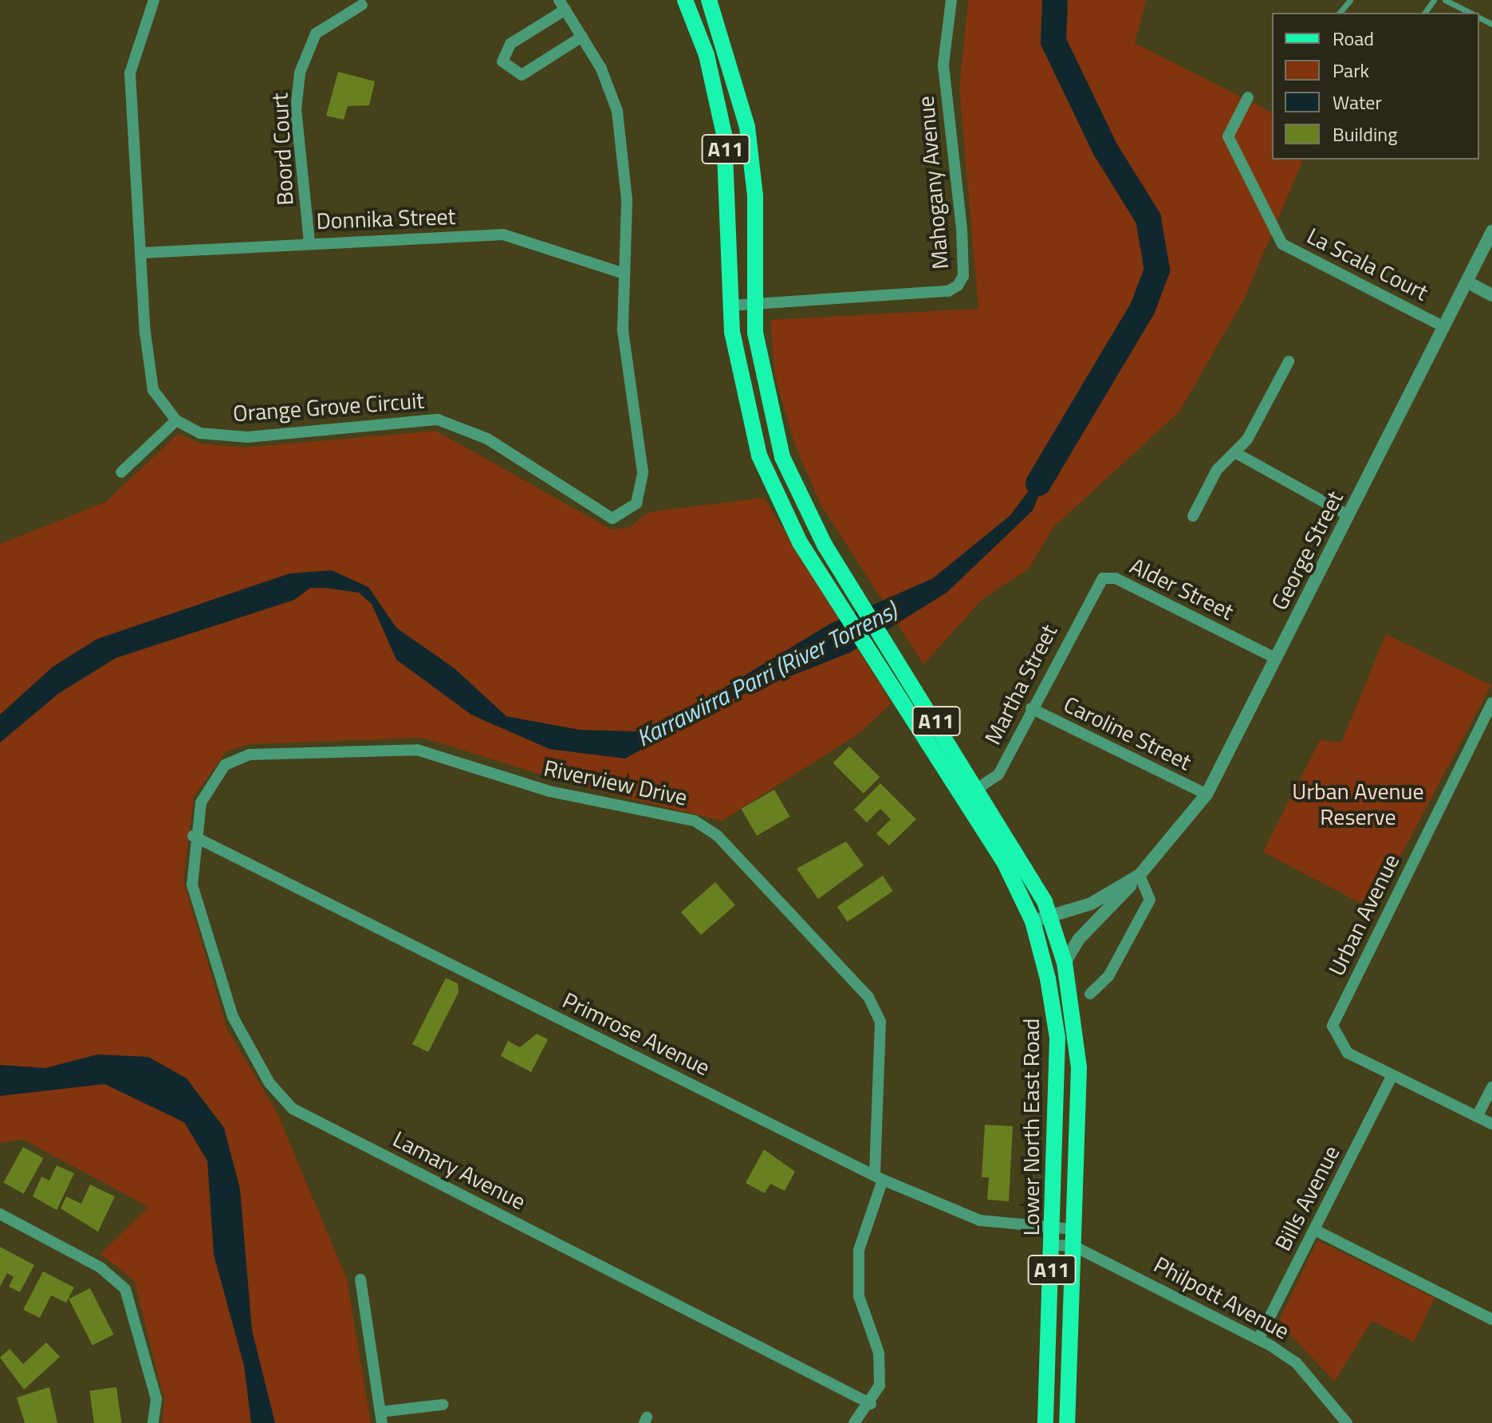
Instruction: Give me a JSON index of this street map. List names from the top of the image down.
{
  "streets": {
    "main road": ["A11", "Lower North East Road"],
    "street": [
      "Boord Court",
      "Mahogany Avenue",
      "Donnika Street",
      "La Scala Court",
      "Orange Grove Circuit",
      "George Street",
      "Alder Street",
      "Martha Street",
      "Caroline Street",
      "Riverview Drive",
      "Urban Avenue",
      "Primrose Avenue",
      "Lamary Avenue",
      "Bills Avenue",
      "Philpott Avenue"
    ]
  },
  "crossings": [
    ["Boord Court", "Donnika Street"],
    ["Mahogany Avenue", "Lower North East Road"],
    ["Donnika Street", "Orange Grove Circuit"],
    ["La Scala Court", "George Street"],
    ["George Street", "Alder Street"],
    ["George Street", "Caroline Street"],
    ["George Street", "Lower North East Road"],
    ["Alder Street", "Martha Street"],
    ["Martha Street", "Caroline Street"],
    ["Martha Street", "Lower North East Road"],
    ["Riverview Drive", "Primrose Avenue"],
    ["Riverview Drive", "Lamary Avenue"],
    ["Urban Avenue", "Bills Avenue"],
    ["Primrose Avenue", "Lower North East Road"],
    ["Primrose Avenue", "Lamary Avenue"],
    ["Lower North East Road", "Philpott Avenue"],
    ["Bills Avenue", "Philpott Avenue"]
  ],
  "water": ["Karrawirra Parri (River Torrens)"],
  "parks": ["Urban Avenue Reserve"],
  "legend": [
    "Road",
    "Park",
    "Water",
    "Building"
  ]
}
